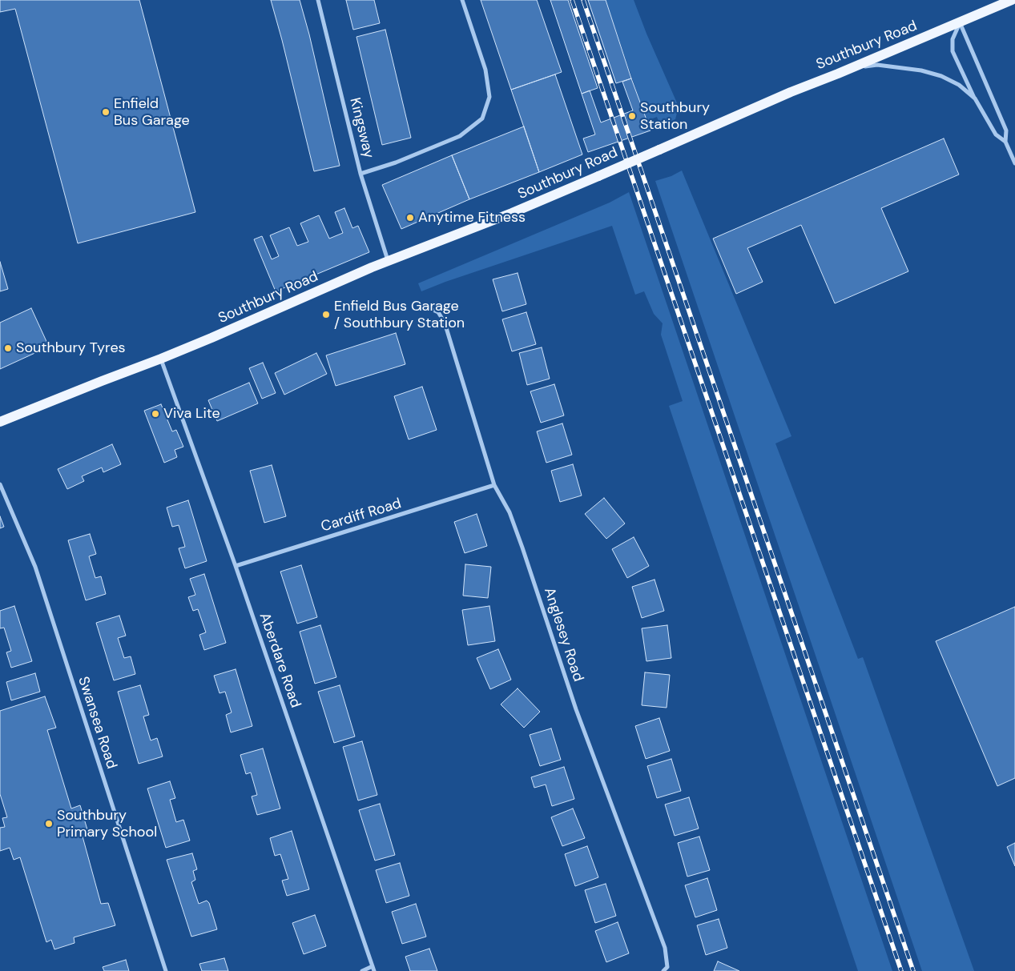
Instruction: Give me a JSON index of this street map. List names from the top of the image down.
{
  "streets": {
    "main road": ["Southbury Road"],
    "street": [
      "Kingsway",
      "Cardiff Road",
      "Anglesey Road",
      "Aberdare Road",
      "Swansea Road"
    ]
  },
  "crossings": [
    ["Southbury Road", "Kingsway"],
    ["Southbury Road", "Aberdare Road"],
    ["Cardiff Road", "Anglesey Road"],
    ["Cardiff Road", "Aberdare Road"]
  ],
  "places": [
    "Enfield Bus Garage",
    "Southbury Station",
    "Anytime Fitness",
    "Enfield Bus Garage / Southbury Station",
    "Southbury Tyres",
    "Viva Lite",
    "Southbury Primary School"
  ]
}
